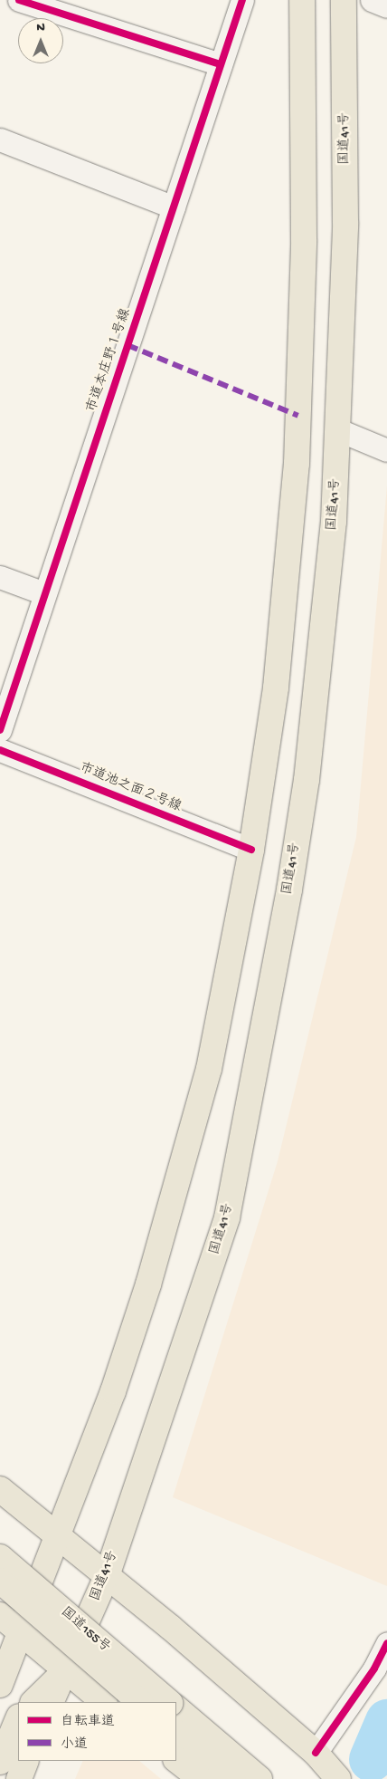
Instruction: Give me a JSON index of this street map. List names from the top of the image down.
{
  "streets": {
    "highway": ["国道41号", "国道155号"],
    "street": ["市道本庄野１号線", "市道池之面２号線"]
  },
  "legend": ["自転車道", "小道"],
  "north": "top"
}
